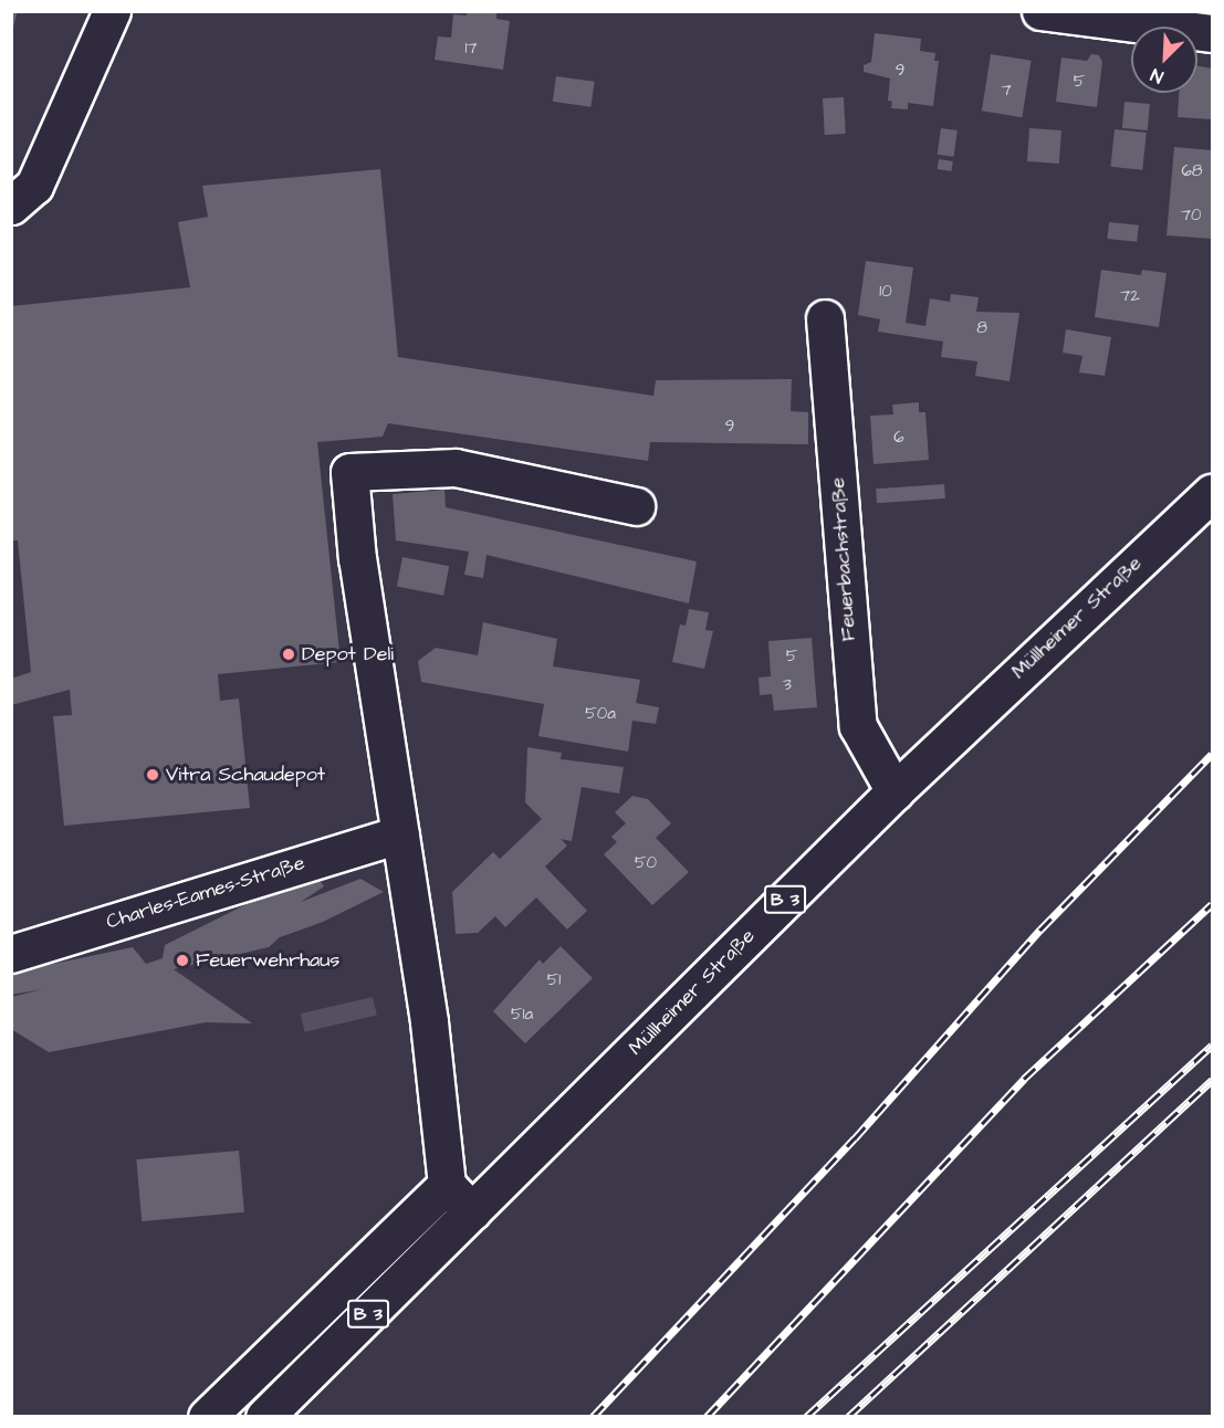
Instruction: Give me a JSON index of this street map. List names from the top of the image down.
{
  "streets": {
    "main road": [
      "Feuerbachstraße",
      "Müllheimer Straße",
      "Charles-Eames-Straße",
      "B 3"
    ]
  },
  "crossings": [
    ["Feuerbachstraße", "Müllheimer Straße"]
  ],
  "places": ["Depot Deli", "Vitra Schaudepot", "Feuerwehrhaus"],
  "house_numbers": [
    "17",
    "9",
    "5",
    "7",
    "68",
    "70",
    "10",
    "72",
    "8",
    "9",
    "6",
    "5",
    "3",
    "50a",
    "50",
    "51",
    "51a"
  ],
  "north": "bottom left"
}
